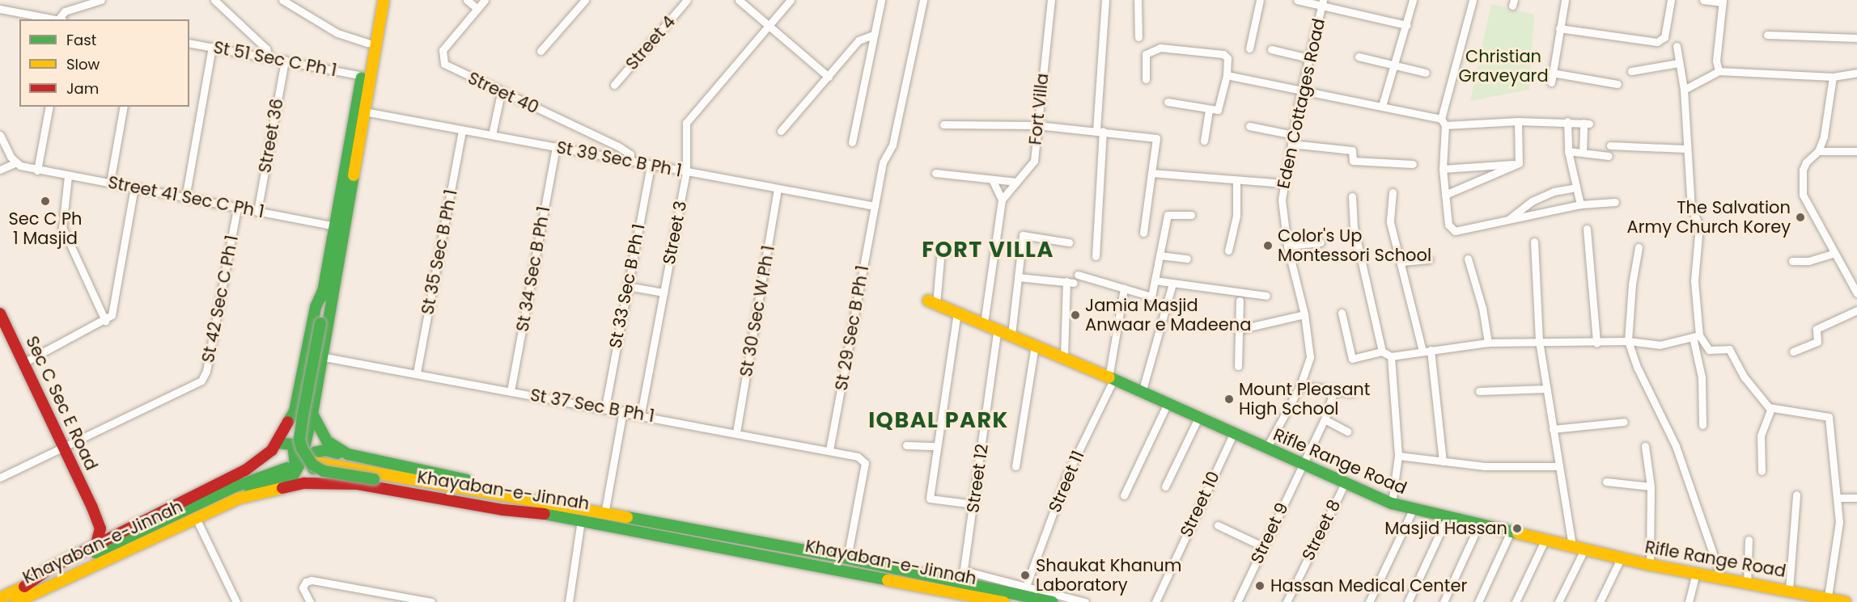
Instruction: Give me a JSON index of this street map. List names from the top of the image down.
{
  "streets": {
    "main road": ["Sec C Sec E Road", "Rifle Range Road", "Khayaban-e-Jinnah"],
    "street": [
      "Street 4",
      "St 51 Sec C Ph 1",
      "Street 40",
      "Eden Cottages Road",
      "Fort Villa",
      "Street 36",
      "St 39 Sec B Ph 1",
      "Street 41 Sec C Ph 1",
      "Street 3",
      "St 35 Sec B Ph 1",
      "St 34 Sec B Ph 1",
      "St 33 Sec B Ph 1",
      "St 42 Sec C Ph 1",
      "St 30 Sec W Ph 1",
      "St 29 Sec B Ph 1",
      "St 37 Sec B Ph 1",
      "Street 12",
      "Street 11",
      "Street 10",
      "Street 8",
      "Street 9"
    ]
  },
  "crossings": [
    ["St 51 Sec C Ph 1", "Street 36"],
    ["Street 40", "St 39 Sec B Ph 1"],
    ["Eden Cottages Road", "Rifle Range Road"],
    ["Fort Villa", "Rifle Range Road"],
    ["Street 36", "Street 41 Sec C Ph 1"],
    ["St 39 Sec B Ph 1", "Street 3"],
    ["St 39 Sec B Ph 1", "St 35 Sec B Ph 1"],
    ["St 39 Sec B Ph 1", "St 34 Sec B Ph 1"],
    ["St 39 Sec B Ph 1", "St 33 Sec B Ph 1"],
    ["St 39 Sec B Ph 1", "St 30 Sec W Ph 1"],
    ["St 39 Sec B Ph 1", "St 29 Sec B Ph 1"],
    ["Street 41 Sec C Ph 1", "St 42 Sec C Ph 1"],
    ["Street 3", "St 37 Sec B Ph 1"],
    ["St 35 Sec B Ph 1", "St 37 Sec B Ph 1"],
    ["St 34 Sec B Ph 1", "St 37 Sec B Ph 1"],
    ["St 33 Sec B Ph 1", "St 37 Sec B Ph 1"],
    ["St 42 Sec C Ph 1", "Sec C Sec E Road"],
    ["St 30 Sec W Ph 1", "St 37 Sec B Ph 1"],
    ["St 29 Sec B Ph 1", "St 37 Sec B Ph 1"],
    ["St 37 Sec B Ph 1", "Khayaban-e-Jinnah"],
    ["Rifle Range Road", "Street 12"],
    ["Rifle Range Road", "Street 11"],
    ["Rifle Range Road", "Street 10"],
    ["Rifle Range Road", "Street 8"],
    ["Rifle Range Road", "Street 9"],
    ["Street 12", "Khayaban-e-Jinnah"]
  ],
  "districts": ["FORT VILLA", "IQBAL PARK"],
  "parks": ["Christian Graveyard"],
  "places": [
    "Sec C Ph 1 Masjid",
    "The Salvation Army Church Korey",
    "Color's Up Montessori School",
    "Jamia Masjid Anwaar e Madeena",
    "Mount Pleasant High School",
    "Masjid Hassan",
    "Shaukat Khanum Laboratory",
    "Hassan Medical Center"
  ],
  "legend": ["Fast", "Slow", "Jam"]
}
